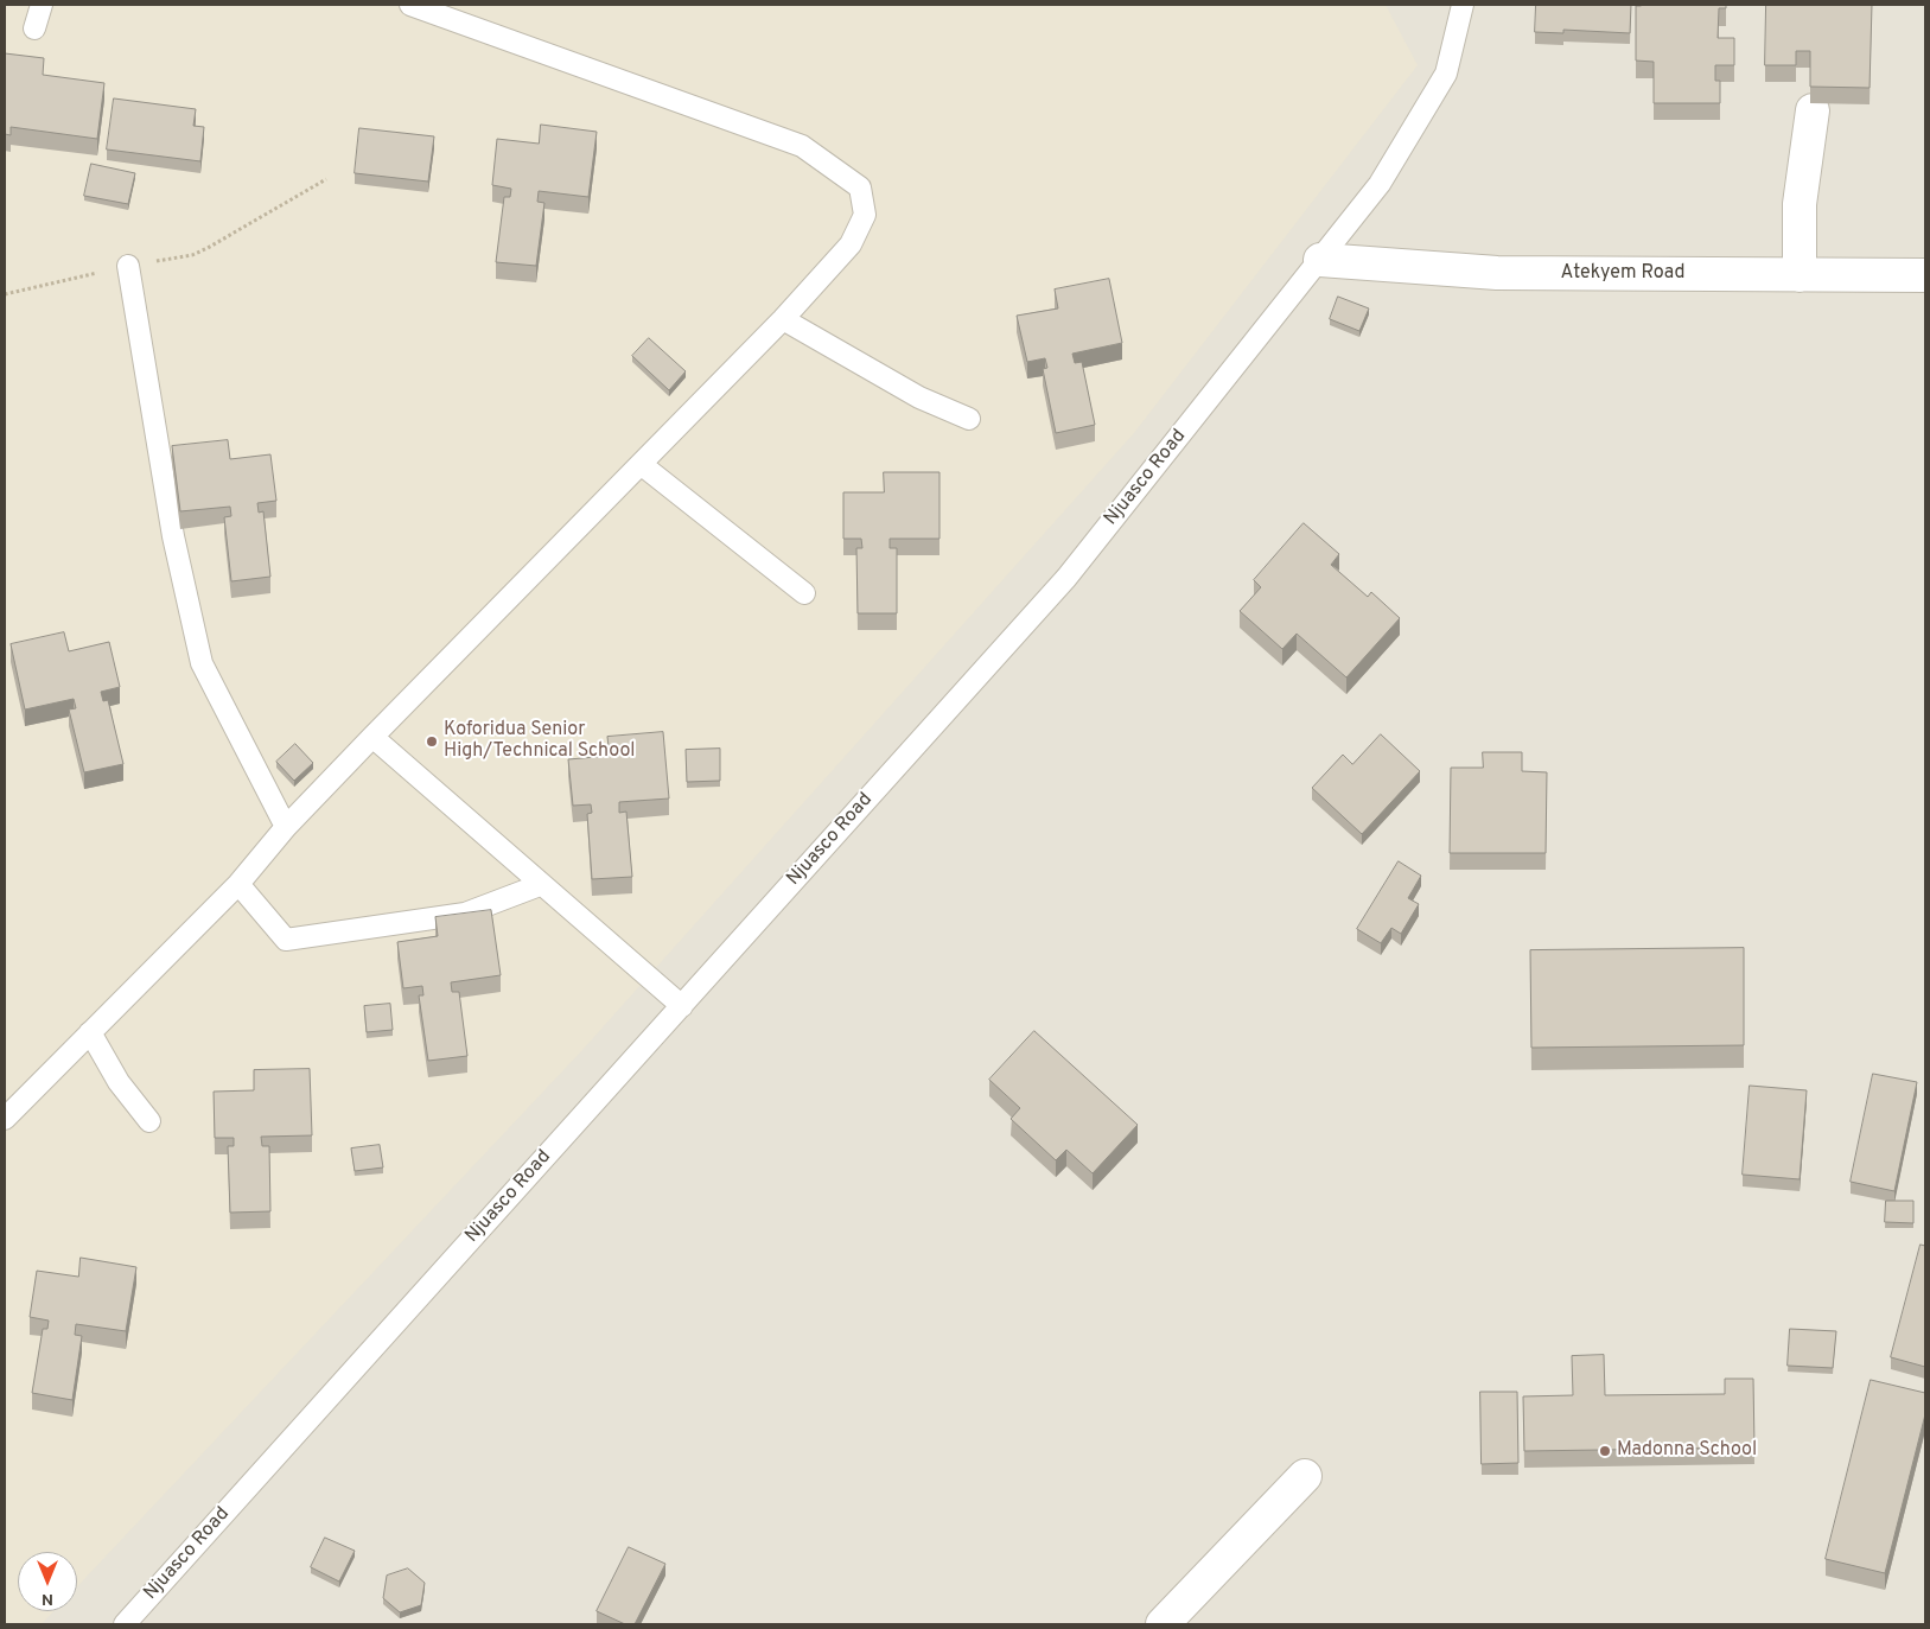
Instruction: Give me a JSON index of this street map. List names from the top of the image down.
{
  "streets": {
    "street": ["Atekyem Road"],
    "lane": ["Njuasco Road"]
  },
  "crossings": [
    ["Atekyem Road", "Njuasco Road"]
  ],
  "places": ["Koforidua Senior High/Technical School", "Madonna School"],
  "north": "bottom"
}
